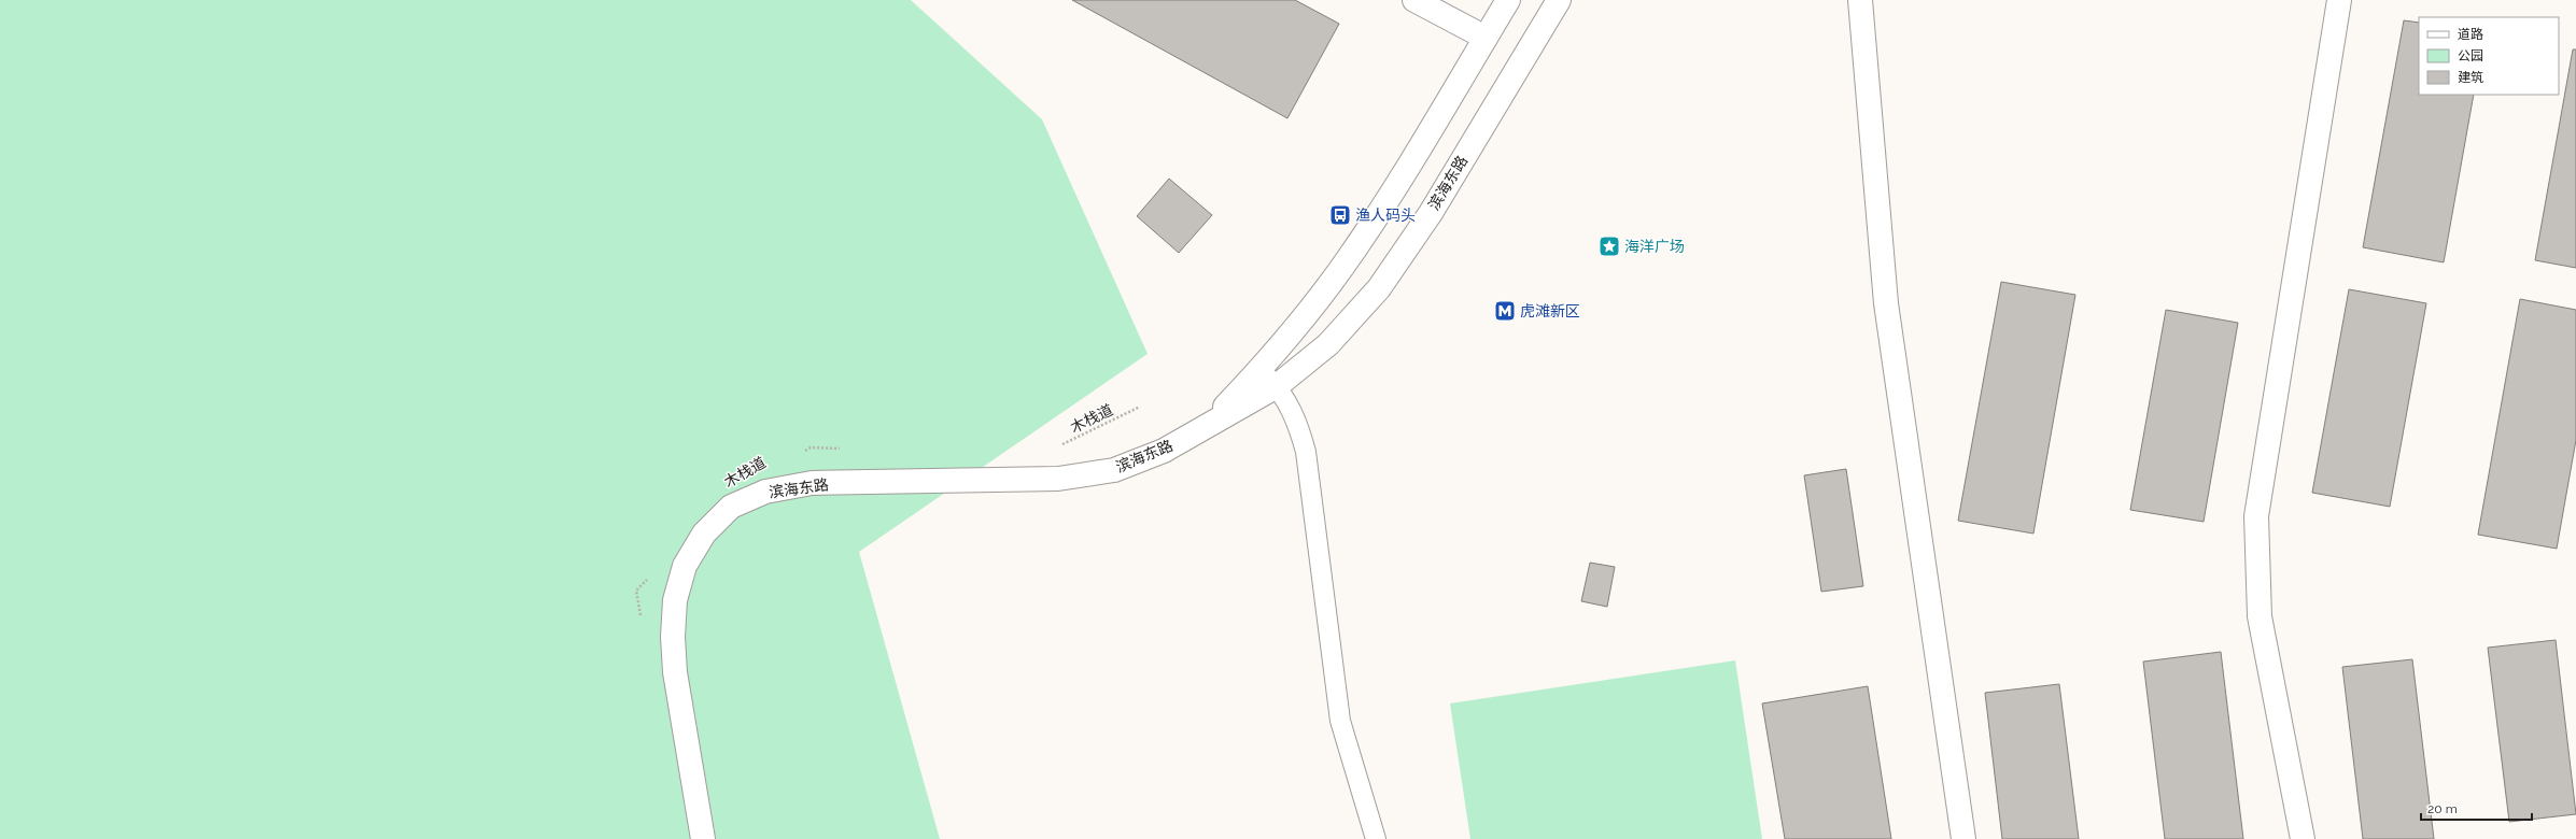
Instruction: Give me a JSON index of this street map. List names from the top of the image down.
{
  "streets": {
    "main road": ["滨海东路"],
    "path": ["木栈道"]
  },
  "places": {
    "bus stop": ["渔人码头"],
    "place": ["海洋广场"],
    "metro station": ["虎滩新区"]
  },
  "legend": ["道路", "公园", "建筑"],
  "scale_bar": "20 m"
}
